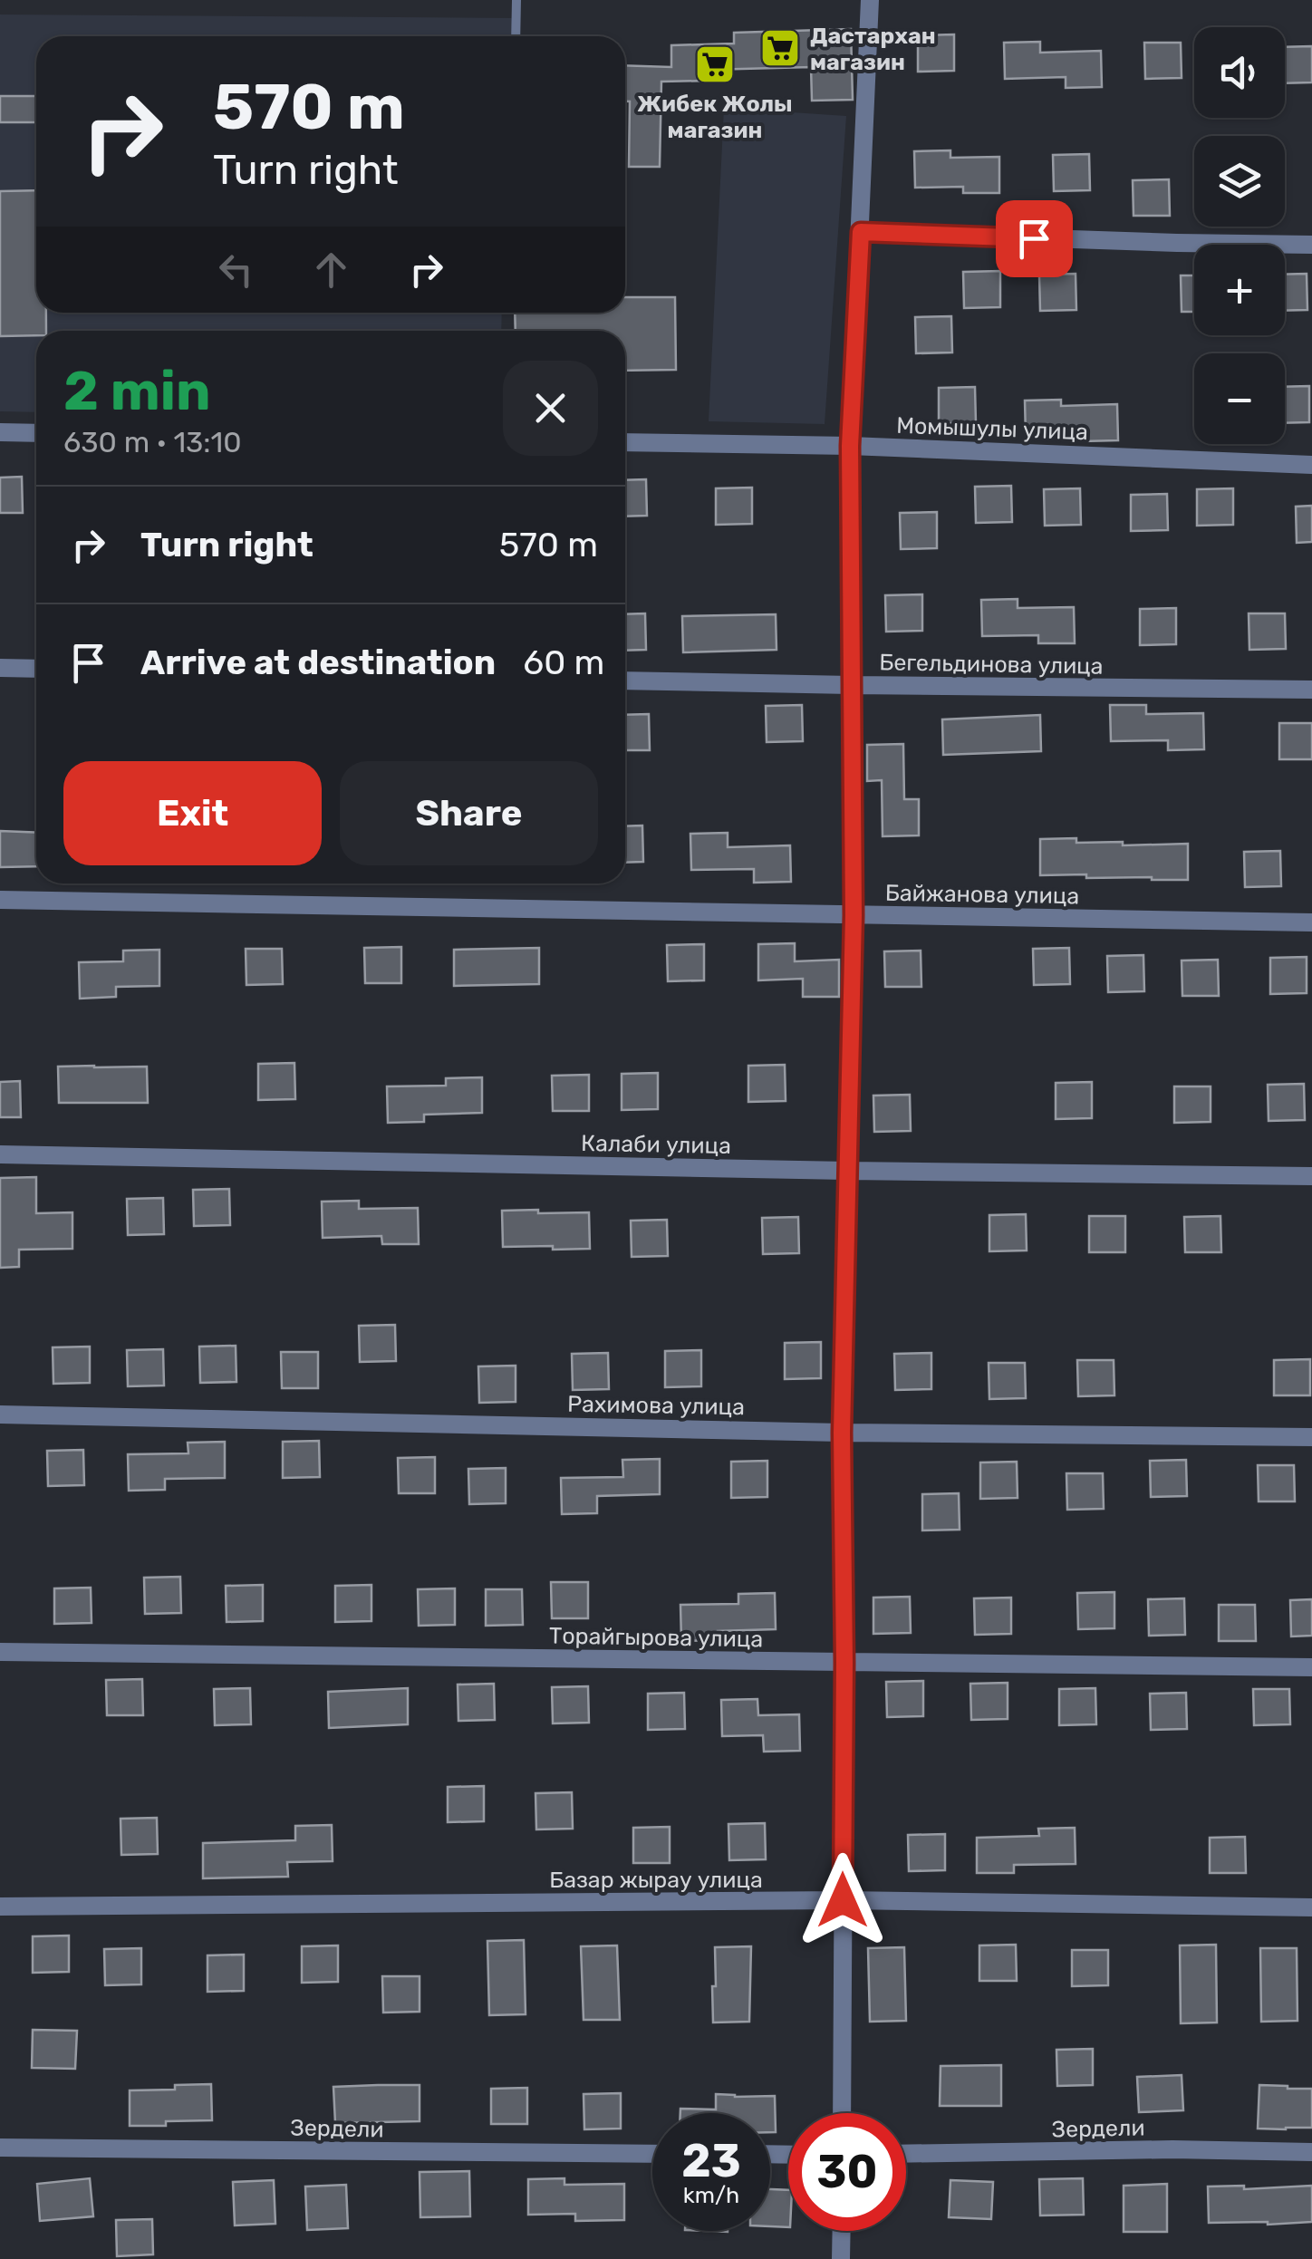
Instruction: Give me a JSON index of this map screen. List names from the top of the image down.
{
  "streets": {
    "street": [
      "Момышулы улица",
      "Бегельдинова улица",
      "Байжанова улица",
      "Калаби улица",
      "Рахимова улица",
      "Торайгырова улица",
      "Базар жырау улица",
      "Зердели"
    ]
  },
  "places": {
    "supermarket": ["Дастархан магазин", "Жибек Жолы магазин"]
  },
  "page": {
    "map_buttons": ["+", "−"],
    "turn": ["570 m", "Turn right"],
    "heading": ["2 min", "630 m · 13:10"],
    "list": [
      {
        "name": "Turn right",
        "value": "570 m"
      },
      {
        "name": "Arrive at destination",
        "value": "60 m"
      }
    ],
    "buttons": ["Exit", "Share"],
    "speed": "23 km/h",
    "limit": "30"
  }
}
